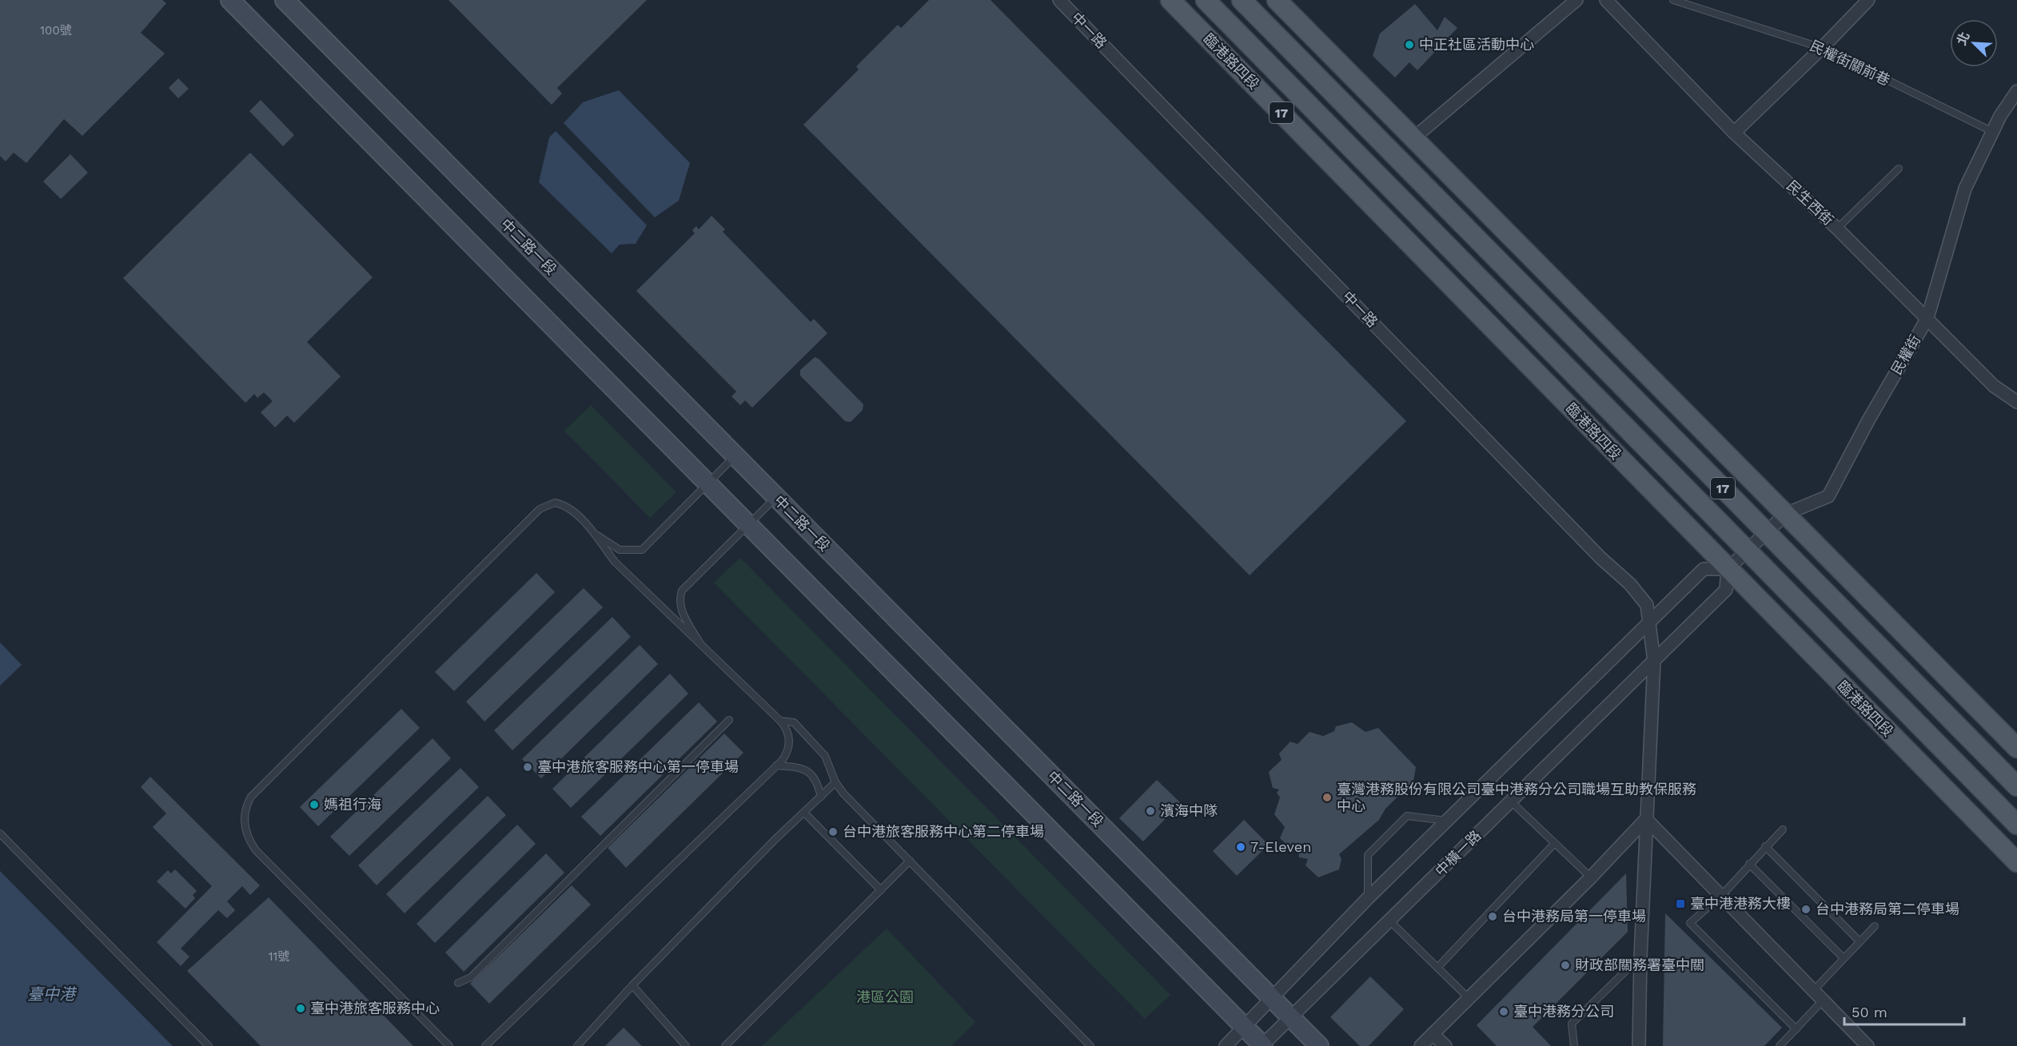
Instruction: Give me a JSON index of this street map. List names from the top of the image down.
{
  "streets": {
    "main road": ["臨港路四段", "17"],
    "street": [
      "中一路",
      "民生西街",
      "中二路一段",
      "民權街",
      "中橫一路"
    ],
    "lane": ["民權街關前巷"]
  },
  "crossings": [
    ["中一路", "中橫一路"],
    ["臨港路四段", "民權街"],
    ["臨港路四段", "中橫一路"],
    ["民權街關前巷", "民權街"],
    ["17", "民權街"],
    ["民生西街", "民權街"],
    ["中二路一段", "中橫一路"],
    ["民權街", "中橫一路"]
  ],
  "water": ["臺中港"],
  "parks": ["港區公園"],
  "places": {
    "other": [
      "中正社區活動中心",
      "臺中港旅客服務中心第一停車場",
      "臺灣港務股份有限公司臺中港務分公司職場互助教保服務 中心",
      "媽祖行海",
      "濱海中隊",
      "台中港旅客服務中心第二停車場",
      "7-Eleven",
      "台中港務局第二停車場",
      "台中港務局第一停車場",
      "財政部關務署臺中關",
      "臺中港旅客服務中心",
      "臺中港務分公司"
    ],
    "transit": ["臺中港港務大樓"]
  },
  "house_numbers": ["100號", "11號"],
  "scale_bar": "50 m",
  "north": "top left"
}
